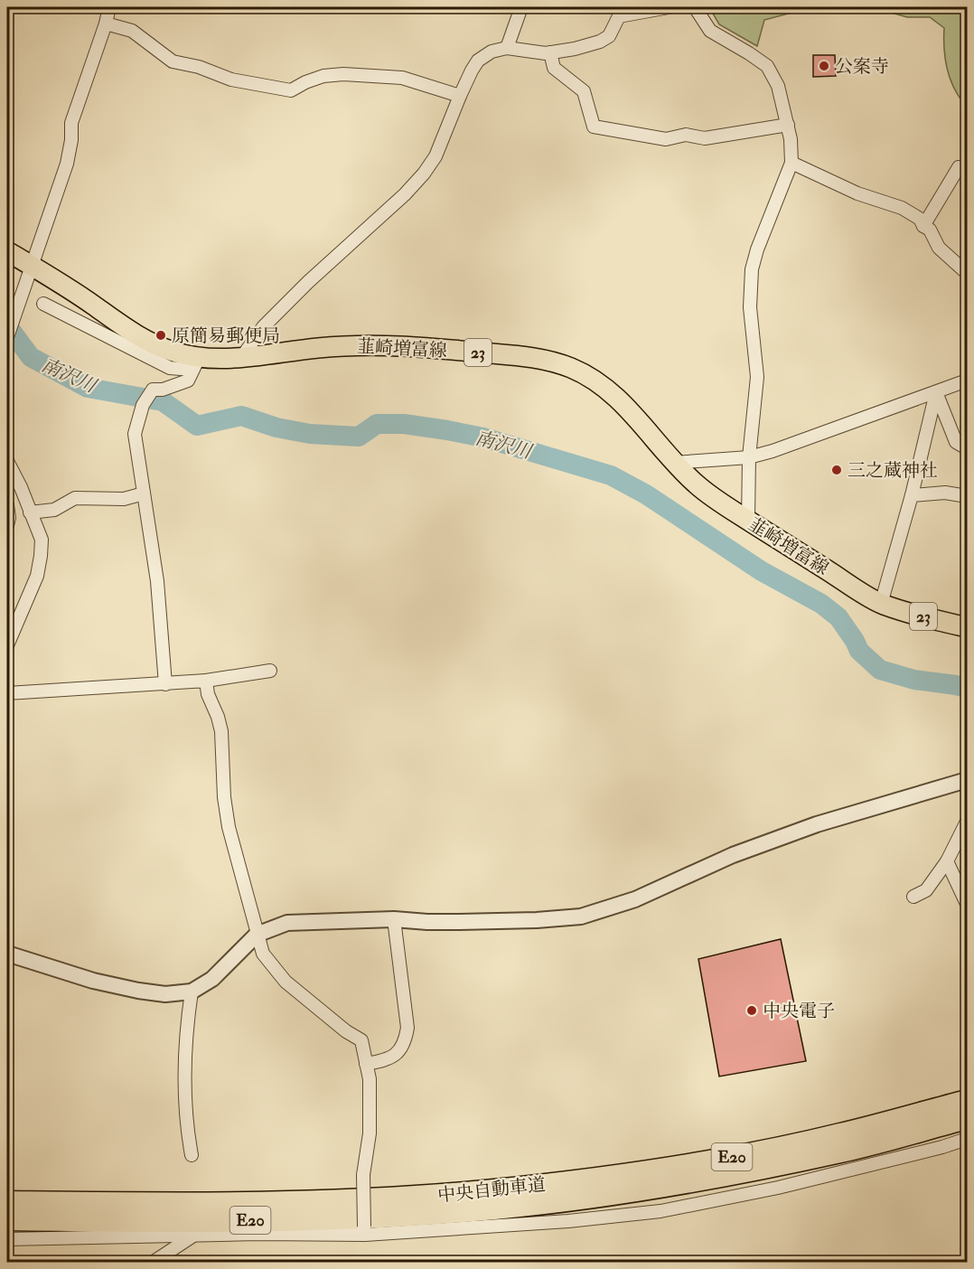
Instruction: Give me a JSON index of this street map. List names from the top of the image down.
{
  "streets": {
    "highway": ["E20", "中央自動車道"],
    "main road": ["韮崎増富線", "23"]
  },
  "water": ["南沢川"],
  "places": [
    "公案寺",
    "原簡易郵便局",
    "三之蔵神社",
    "中央電子"
  ]
}
